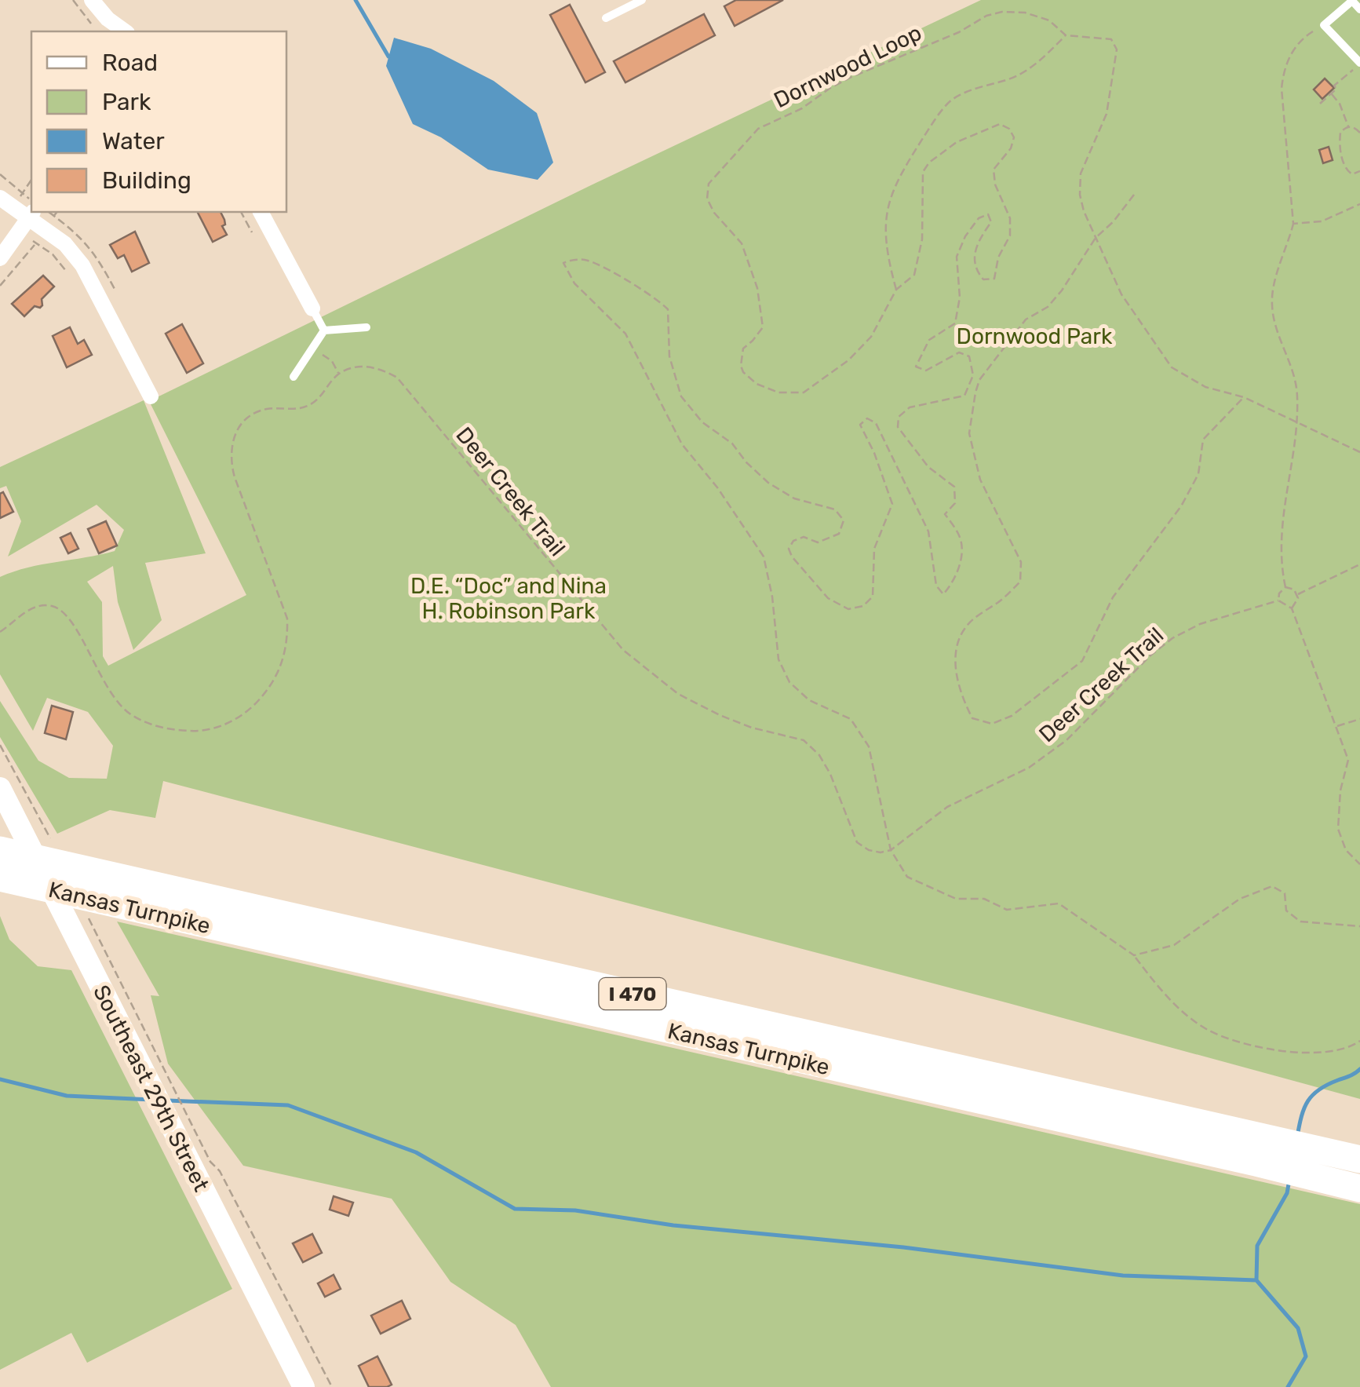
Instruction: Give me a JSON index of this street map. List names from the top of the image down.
{
  "streets": {
    "highway": ["Kansas Turnpike", "I 470"],
    "main road": ["Southeast 29th Street"],
    "path": ["Dornwood Loop", "Deer Creek Trail"]
  },
  "crossings": [
    ["Dornwood Loop", "Deer Creek Trail"]
  ],
  "parks": ["Dornwood Park", "D.E. “Doc” and Nina H. Robinson Park"],
  "legend": [
    "Road",
    "Park",
    "Water",
    "Building"
  ]
}
